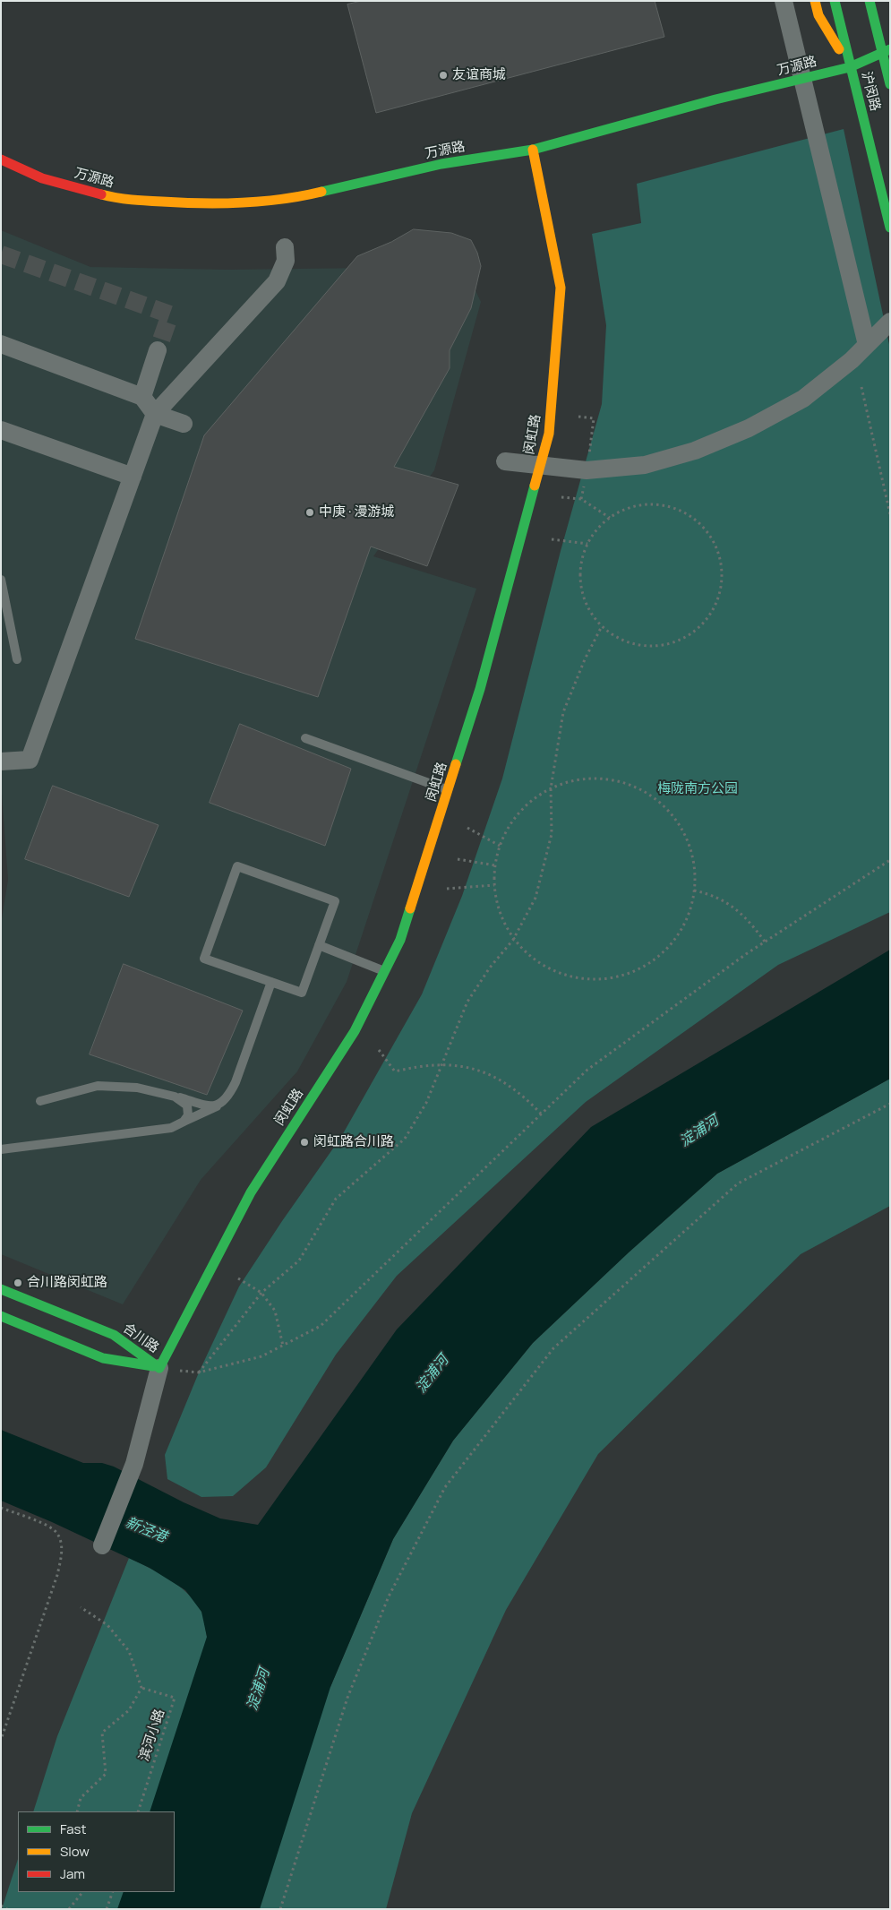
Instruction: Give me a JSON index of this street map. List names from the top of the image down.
{
  "streets": {
    "main road": [
      "万源路",
      "沪闵路",
      "闵虹路",
      "合川路"
    ],
    "path": ["滨河小路"]
  },
  "crossings": [
    ["万源路", "沪闵路"],
    ["万源路", "闵虹路"],
    ["闵虹路", "合川路"]
  ],
  "water": ["淀浦河", "新泾港"],
  "parks": ["梅陇南方公园"],
  "places": [
    "友谊商城",
    "中庚 · 漫游城",
    "闵虹路合川路",
    "合川路闵虹路"
  ],
  "legend": ["Fast", "Slow", "Jam"]
}
